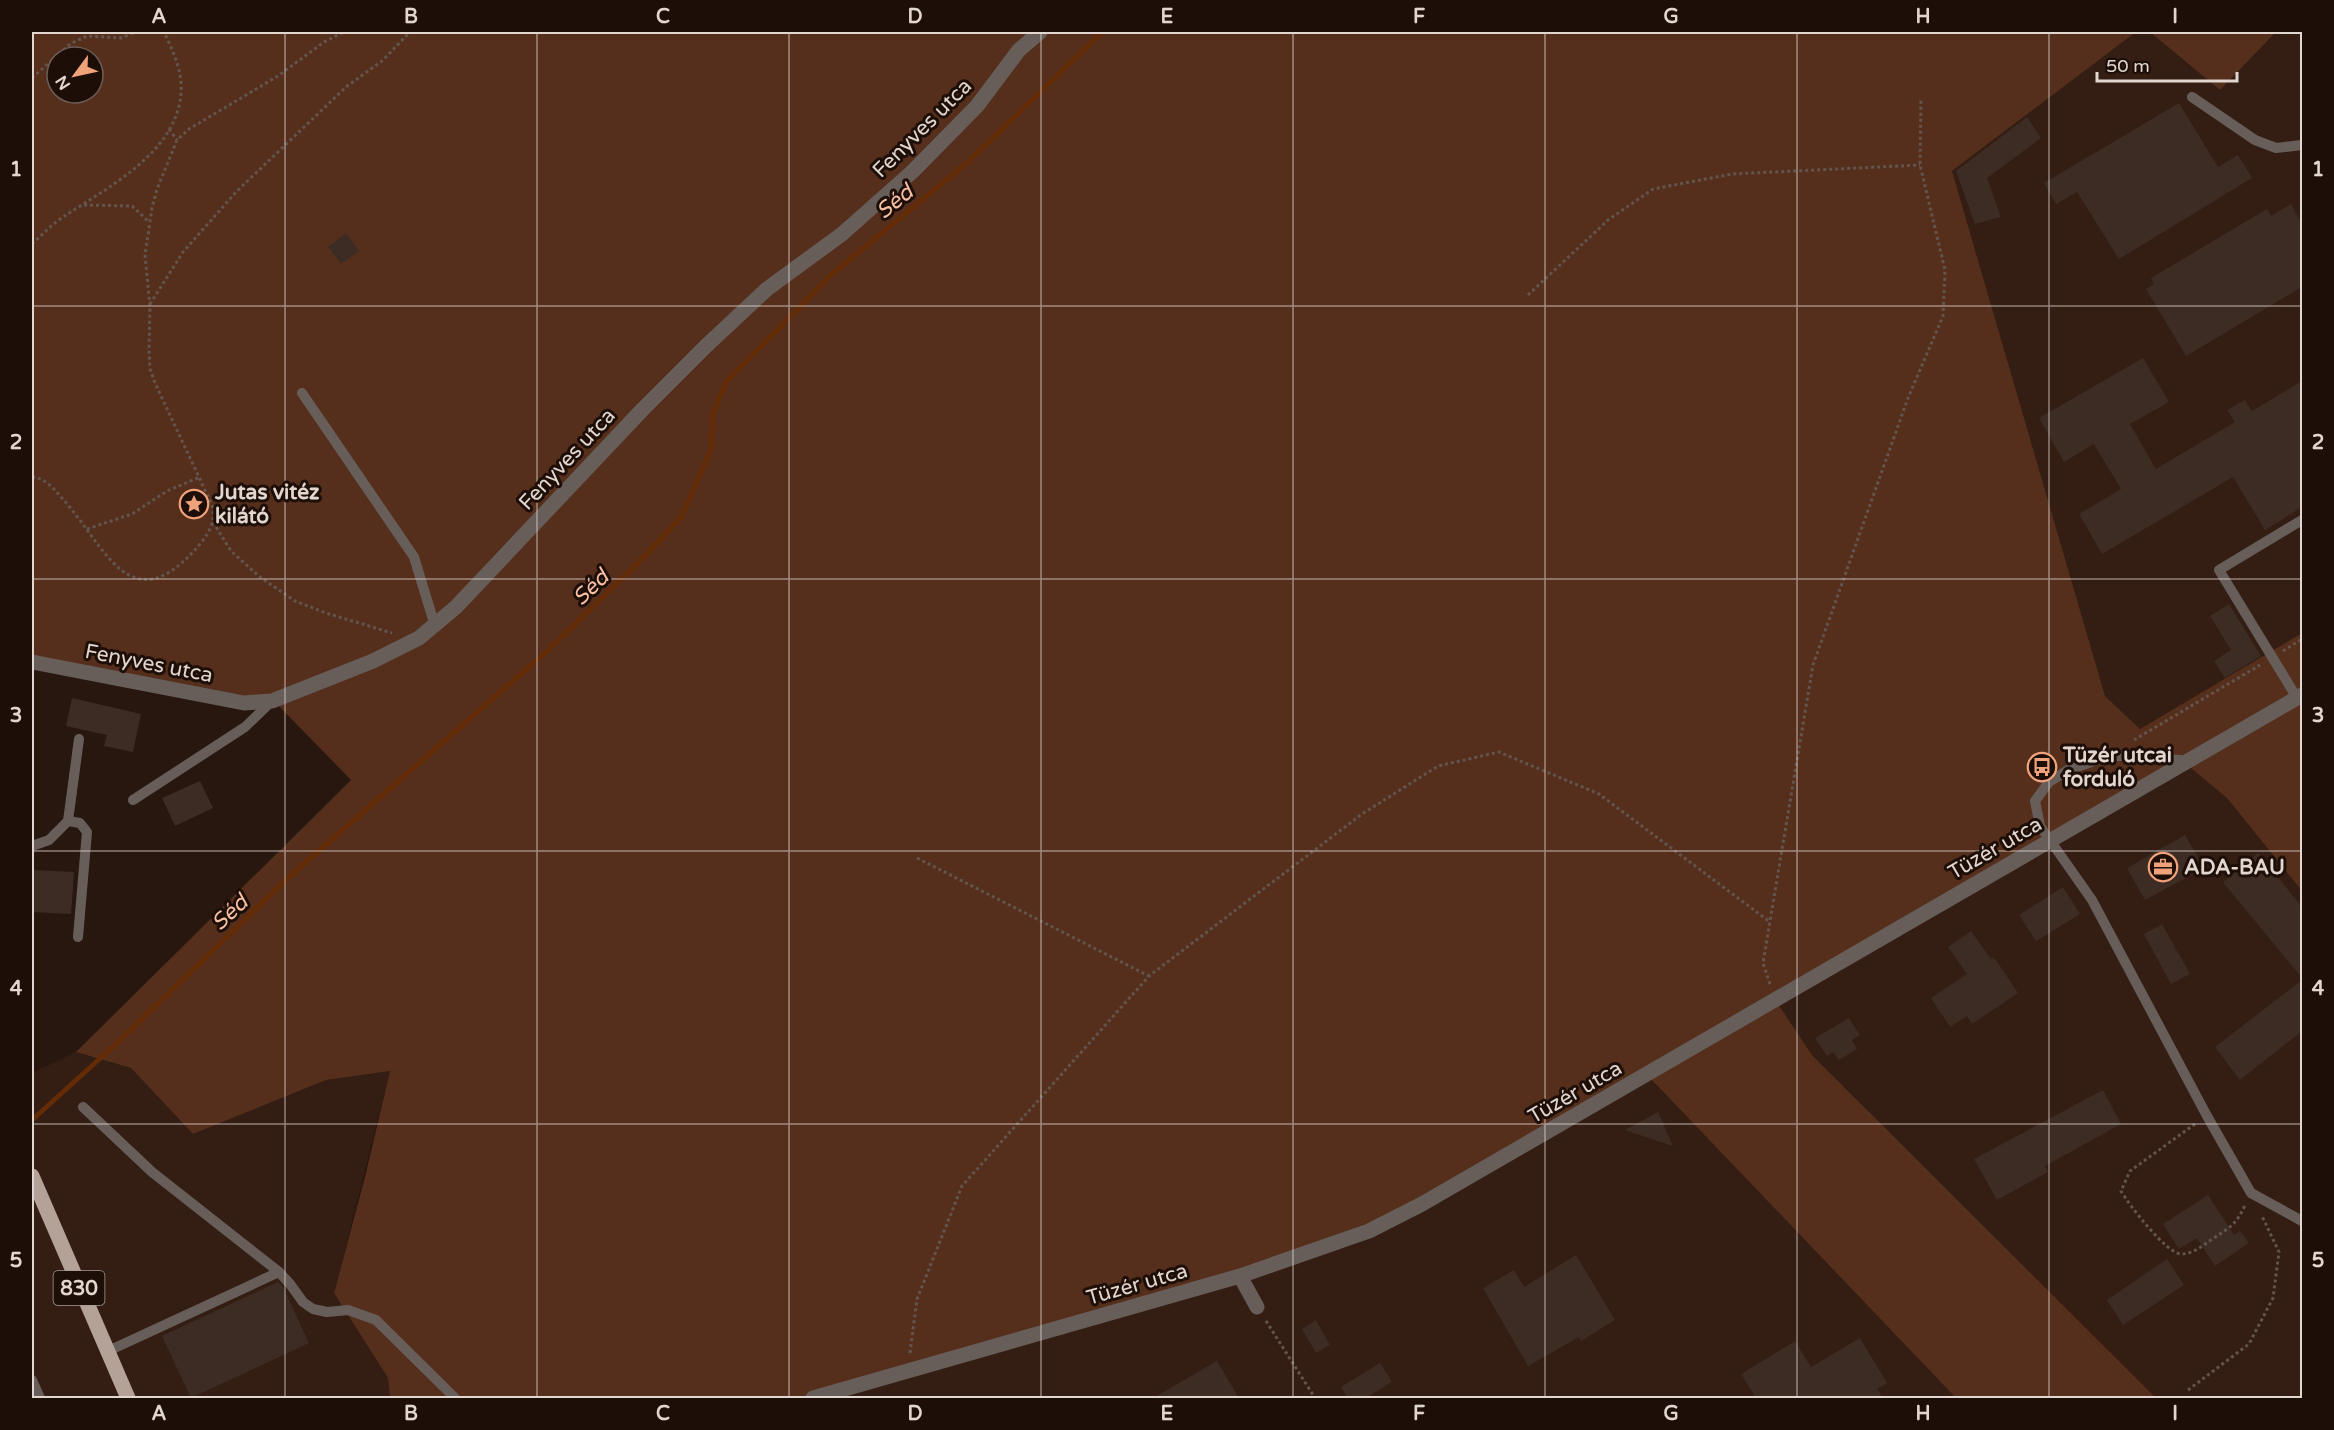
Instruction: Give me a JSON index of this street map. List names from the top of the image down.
{
  "streets": {
    "main road": ["830"],
    "street": ["Fenyves utca", "Tüzér utca"]
  },
  "water": ["Séd"],
  "places": {
    "place": ["Jutas vitéz kilátó"],
    "bus stop": ["Tüzér utcai forduló"],
    "office": ["ADA-BAU"]
  },
  "scale_bar": "50 m",
  "north": "bottom left",
  "grid": {
    "columns": [
      "A",
      "B",
      "C",
      "D",
      "E",
      "F",
      "G",
      "H",
      "I"
    ],
    "rows": [
      "1",
      "2",
      "3",
      "4",
      "5"
    ]
  }
}
